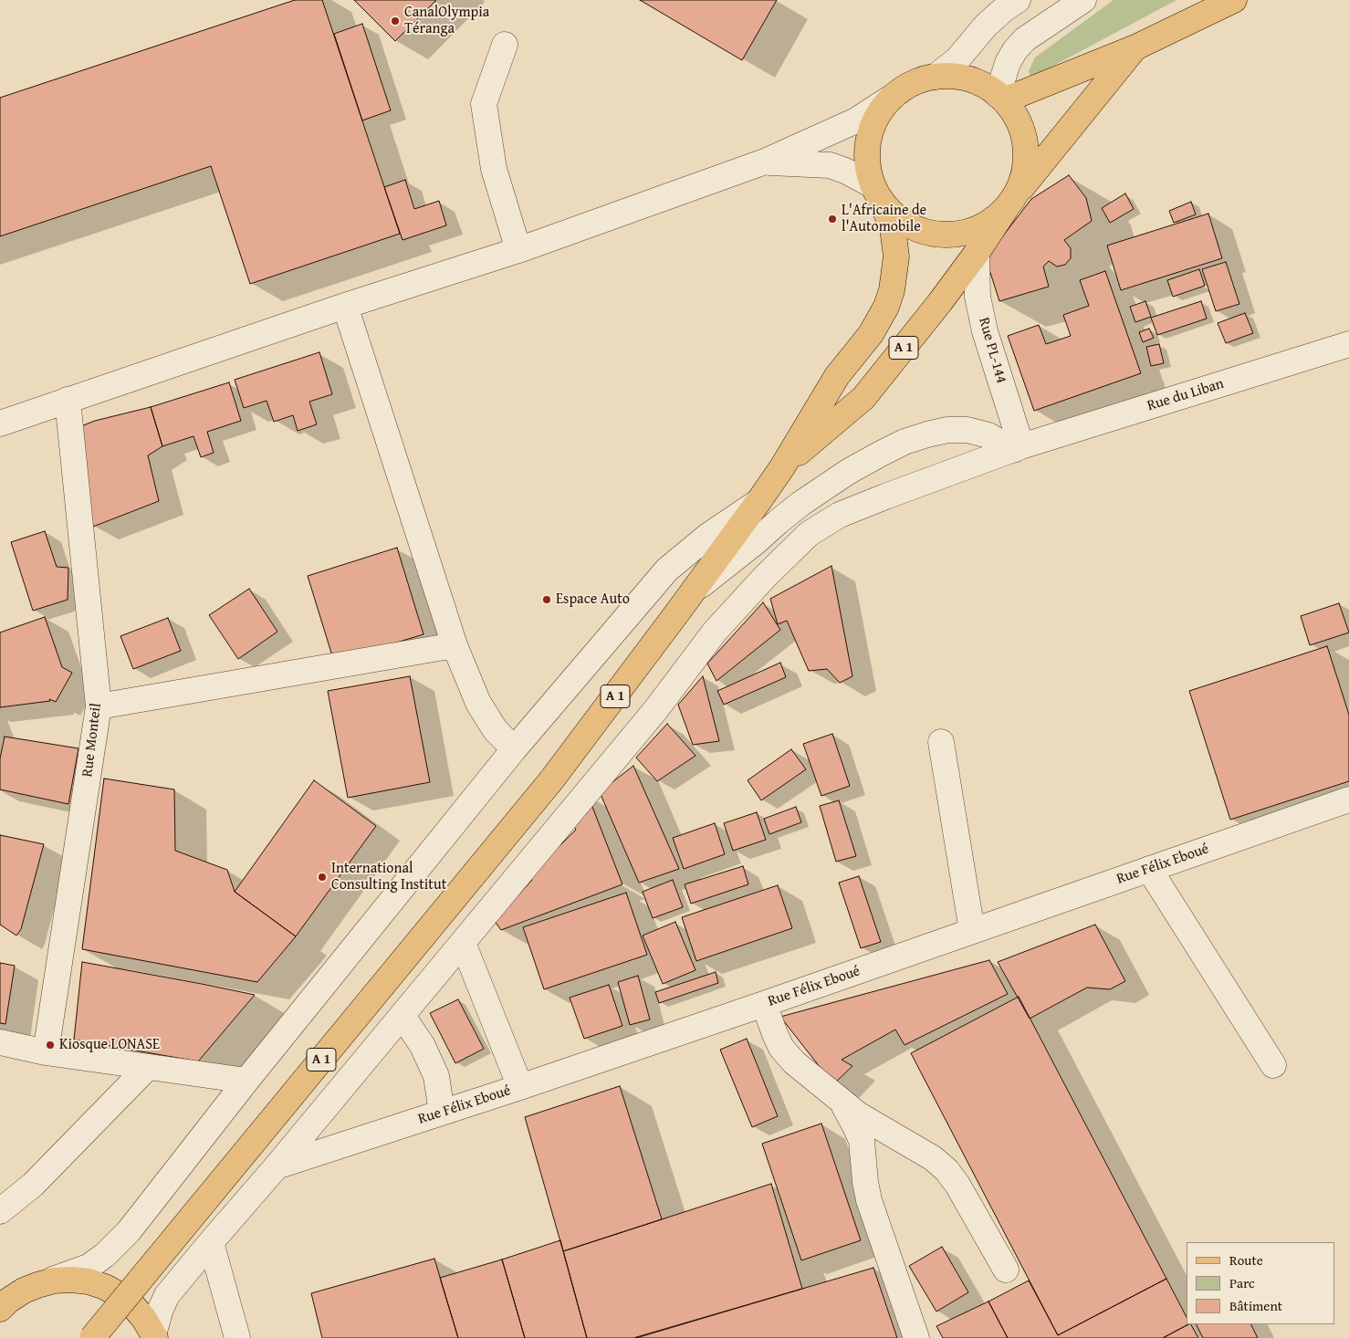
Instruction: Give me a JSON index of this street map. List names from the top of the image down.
{
  "streets": {
    "main road": ["A 1"],
    "street": [
      "Rue PL-144",
      "Rue du Liban",
      "Rue Monteil",
      "Rue Félix Eboué"
    ]
  },
  "crossings": [
    ["A 1", "Rue PL-144"],
    ["Rue PL-144", "Rue du Liban"],
    ["Rue du Liban", "Rue Félix Eboué"]
  ],
  "places": [
    "CanalOlympia Téranga",
    "L'Africaine de l'Automobile",
    "Espace Auto",
    "International Consulting Institut",
    "Kiosque LONASE"
  ],
  "legend": ["Route", "Parc", "Bâtiment"]
}
